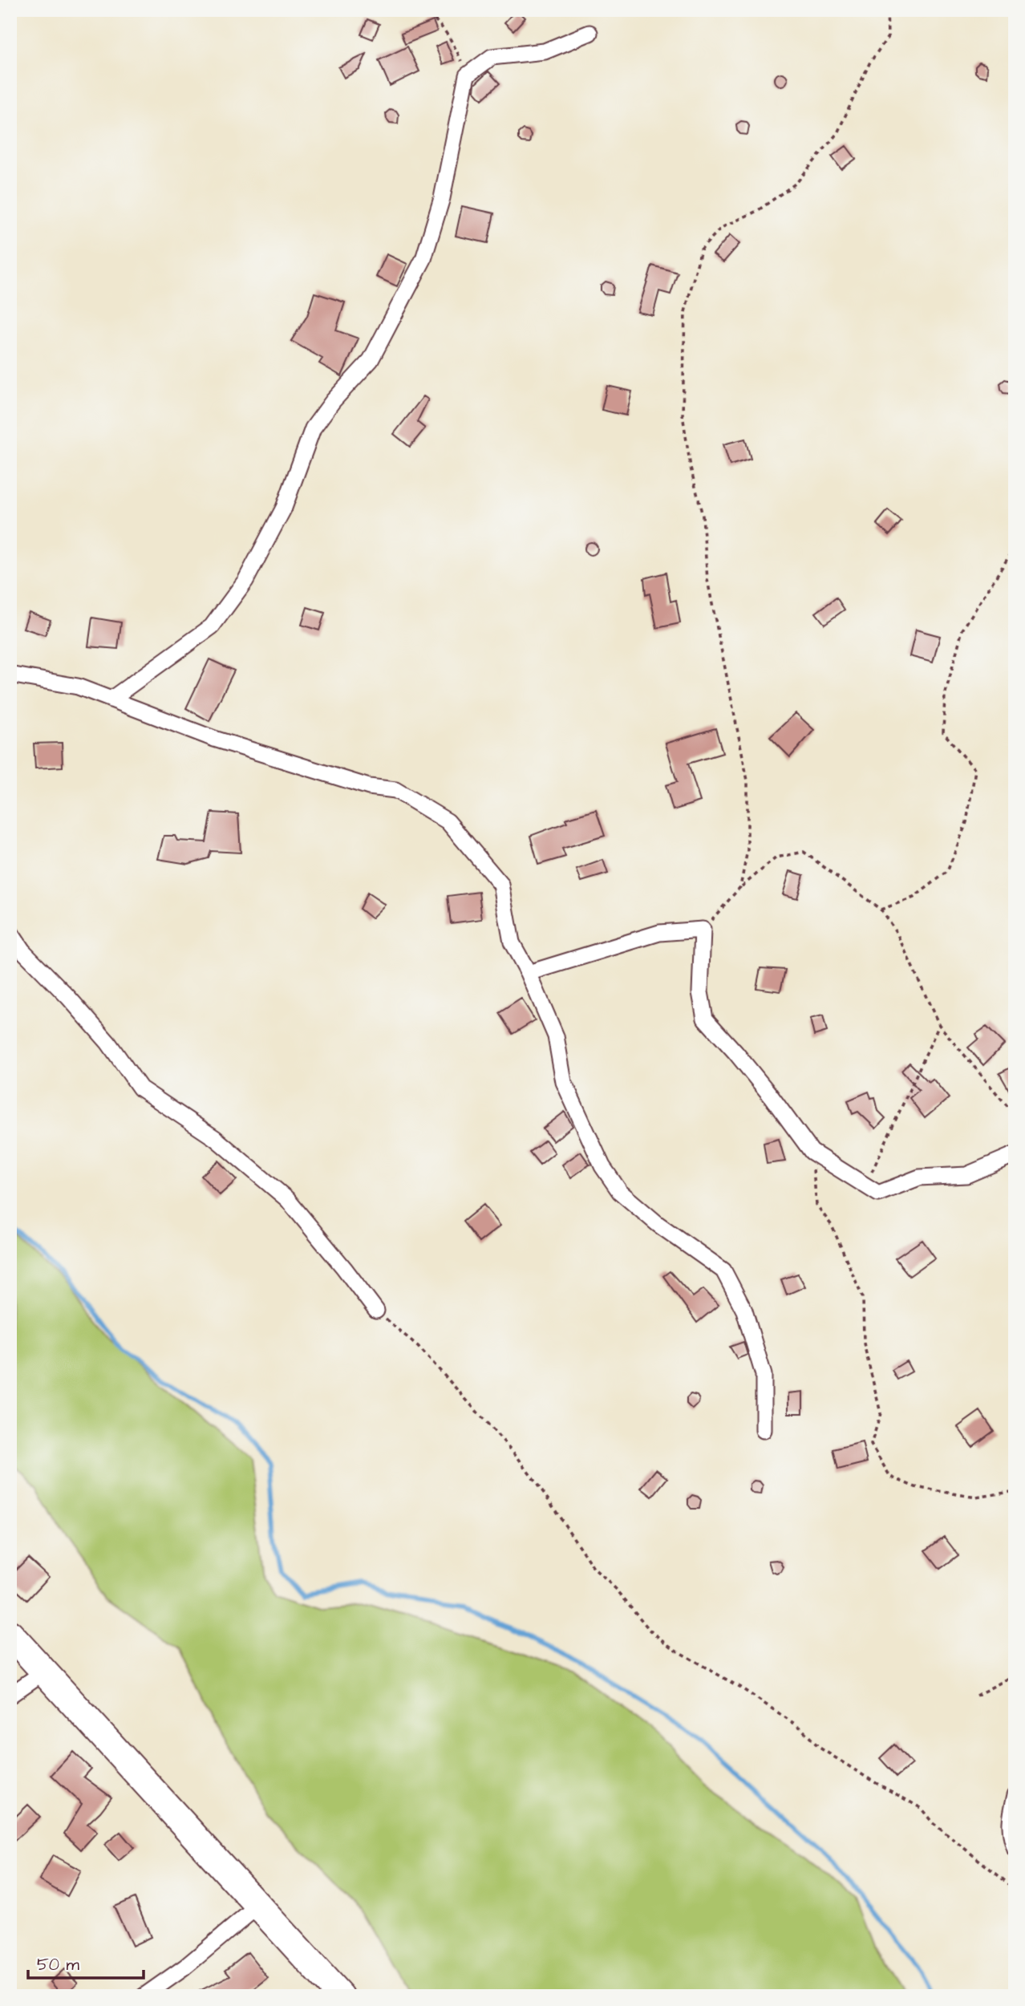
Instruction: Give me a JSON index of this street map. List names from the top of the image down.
{
  "scale_bar": "50 m"
}
